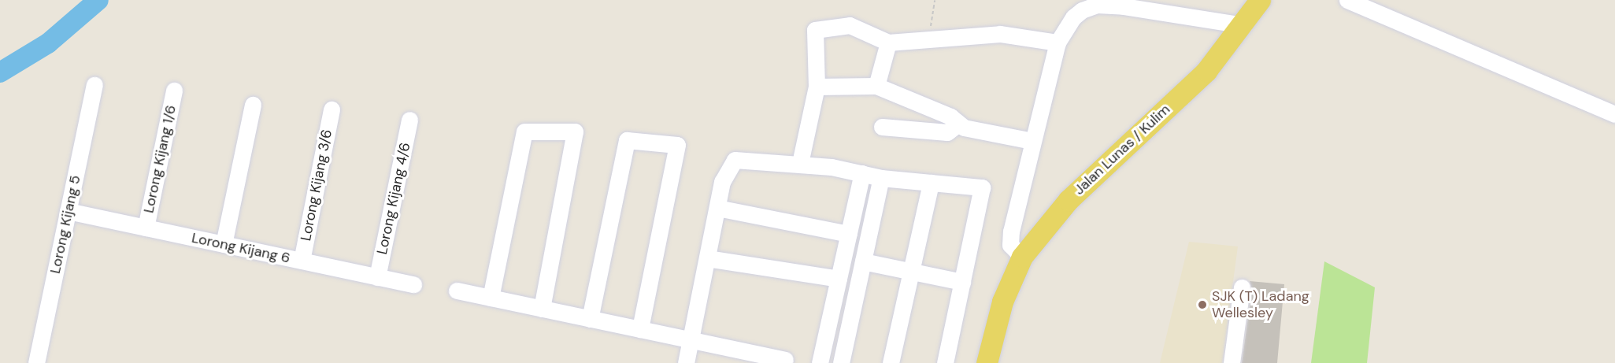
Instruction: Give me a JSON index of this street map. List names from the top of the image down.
{
  "streets": {
    "main road": ["Jalan Lunas / Kulim"],
    "street": [
      "Lorong Kijang 1/6",
      "Lorong Kijang 3/6",
      "Lorong Kijang 4/6",
      "Lorong Kijang 5",
      "Lorong Kijang 6"
    ]
  },
  "crossings": [
    ["Lorong Kijang 1/6", "Lorong Kijang 6"],
    ["Lorong Kijang 3/6", "Lorong Kijang 6"],
    ["Lorong Kijang 4/6", "Lorong Kijang 6"],
    ["Lorong Kijang 5", "Lorong Kijang 6"]
  ],
  "places": ["SJK (T) Ladang Wellesley"]
}
